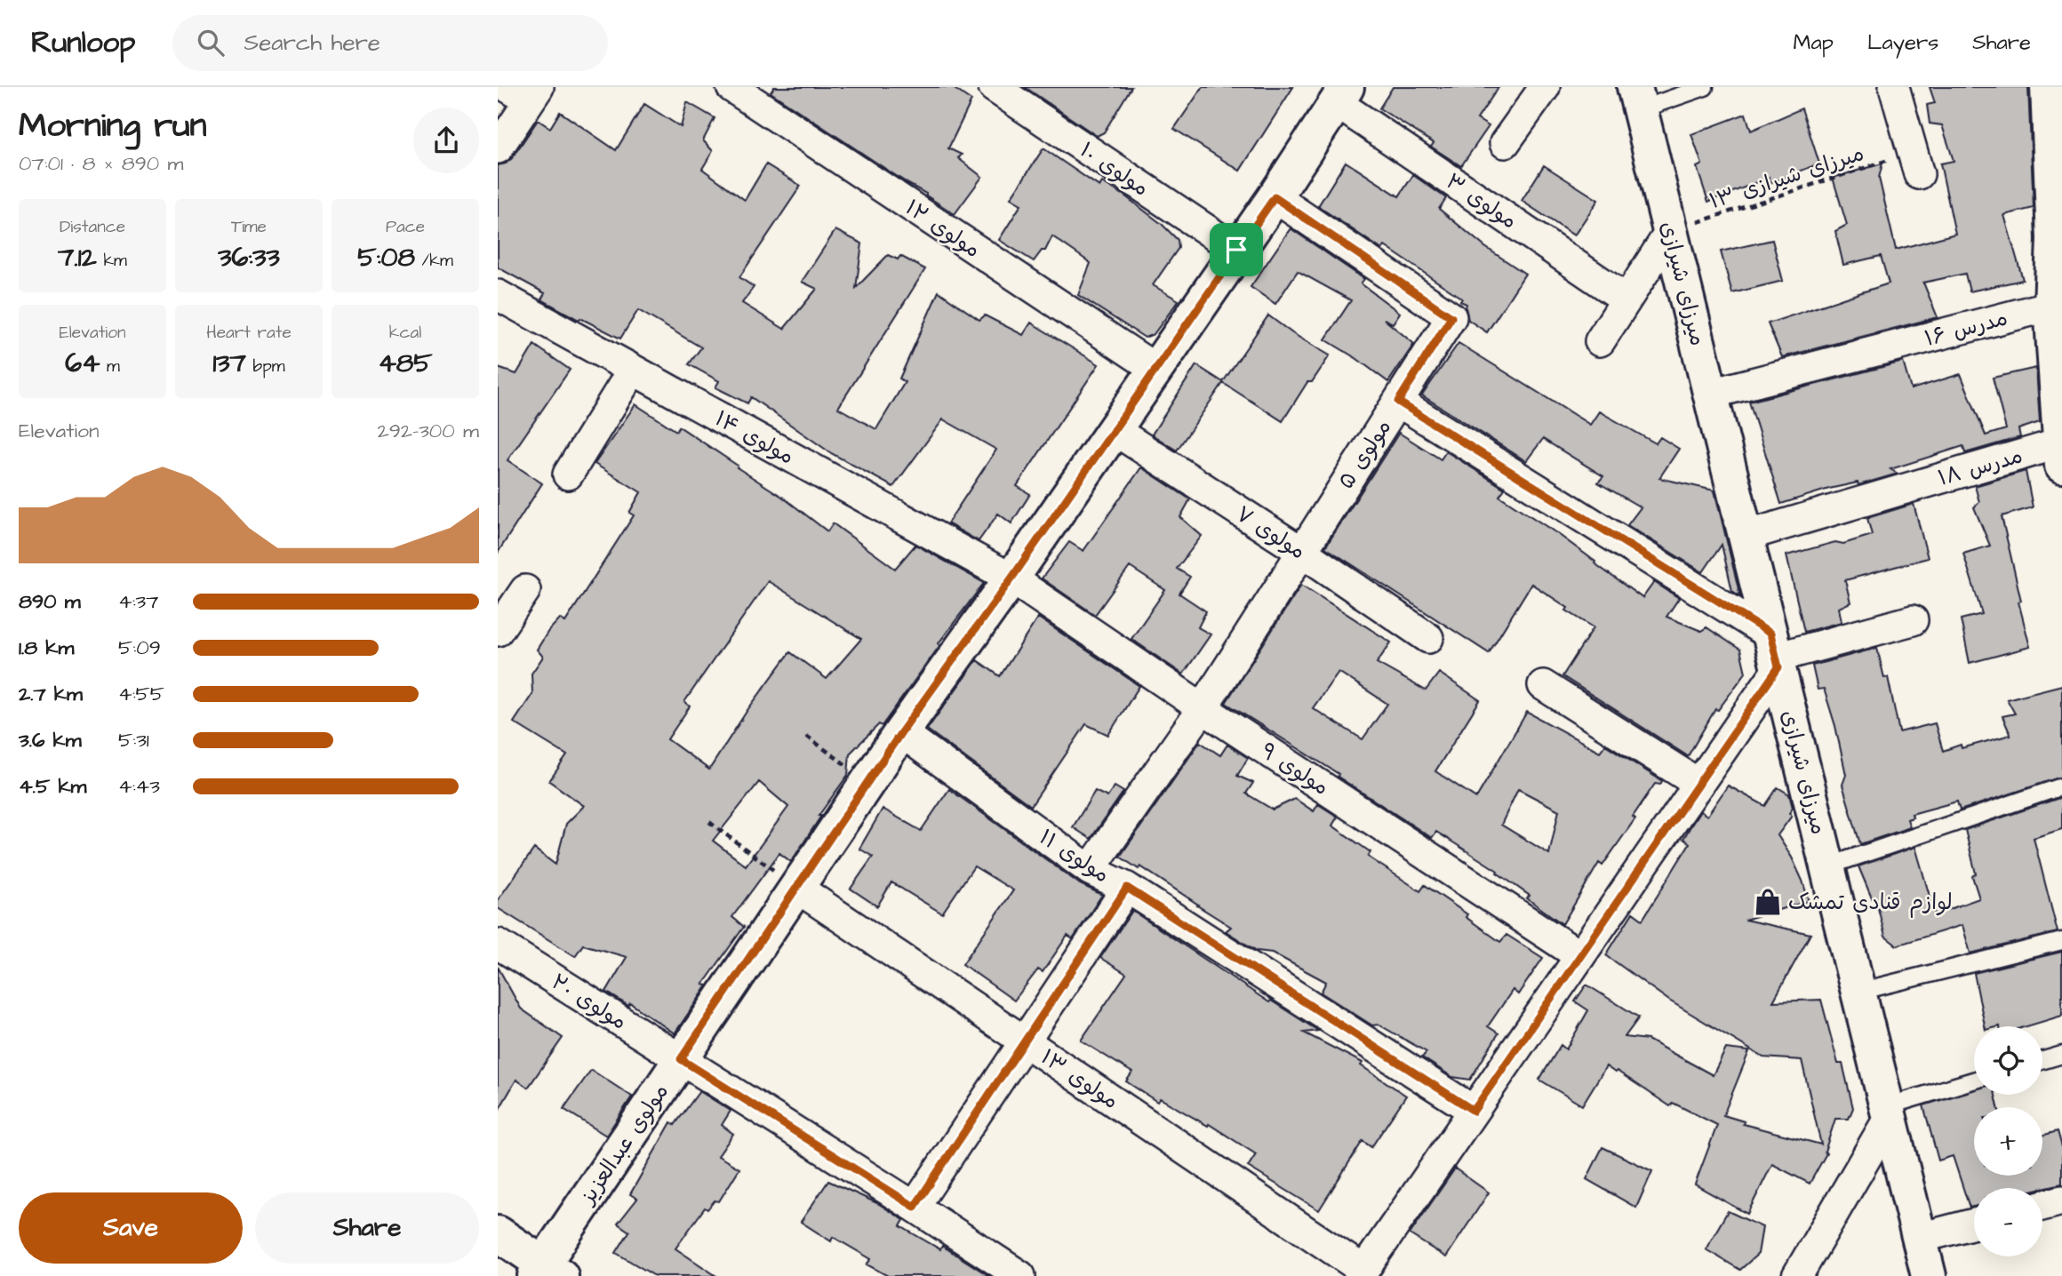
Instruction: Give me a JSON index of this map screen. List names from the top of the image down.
{
  "streets": {
    "main road": ["میرزای شیرازی", "مولوی عبدالعزیز"],
    "street": [
      "مولوی ۱۰",
      "مولوی ۳",
      "مولوی ۱۲",
      "مدرس ۱۶",
      "مولوی ۱۴",
      "مولوی ۵",
      "مدرس ۱۸",
      "مولوی ۷",
      "مولوی ۹",
      "مولوی ۱۱",
      "مولوی ۲۰",
      "مولوی ۱۳"
    ],
    "path": ["میرزای شیرازی ۱۳"]
  },
  "crossings": [
    ["مولوی ۱۰", "مولوی عبدالعزیز"],
    ["میرزای شیرازی ۱۳", "میرزای شیرازی"],
    ["مولوی ۳", "مولوی عبدالعزیز"],
    ["مولوی ۱۲", "مولوی عبدالعزیز"],
    ["میرزای شیرازی", "مدرس ۱۶"],
    ["میرزای شیرازی", "مدرس ۱۸"],
    ["مولوی ۱۴", "مولوی ۹"],
    ["مولوی ۱۴", "مولوی عبدالعزیز"],
    ["مولوی ۵", "مولوی ۷"],
    ["مولوی ۵", "مولوی ۹"],
    ["مولوی ۵", "مولوی ۱۱"],
    ["مولوی ۵", "مولوی عبدالعزیز"],
    ["مولوی ۷", "مولوی عبدالعزیز"],
    ["مولوی ۹", "مولوی عبدالعزیز"],
    ["مولوی ۱۱", "مولوی عبدالعزیز"],
    ["مولوی ۲۰", "مولوی عبدالعزیز"],
    ["مولوی ۱۳", "مولوی عبدالعزیز"]
  ],
  "places": {
    "shop": ["لوازم قنادی تمشک"]
  },
  "page": {
    "header": "Runloop",
    "search": "Search here",
    "nav": ["Map", "Layers", "Share"],
    "heading": ["Morning run", "07:01 · 8 × 890 m"],
    "stats": [
      ["Distance", "7.12 km"],
      ["Time", "36:33"],
      ["Pace", "5:08 /km"],
      ["Elevation", "64 m"],
      ["Heart rate", "137 bpm"],
      ["kcal", "485"]
    ],
    "chart": ["Elevation", "292–300 m"],
    "list": [
      {
        "name": "890 m",
        "note": "4:37"
      },
      {
        "name": "1.8 km",
        "note": "5:09"
      },
      {
        "name": "2.7 km",
        "note": "4:55"
      },
      {
        "name": "3.6 km",
        "note": "5:31"
      },
      {
        "name": "4.5 km",
        "note": "4:43"
      }
    ],
    "map_buttons": ["+", "−"],
    "buttons": ["Save", "Share"]
  }
}
